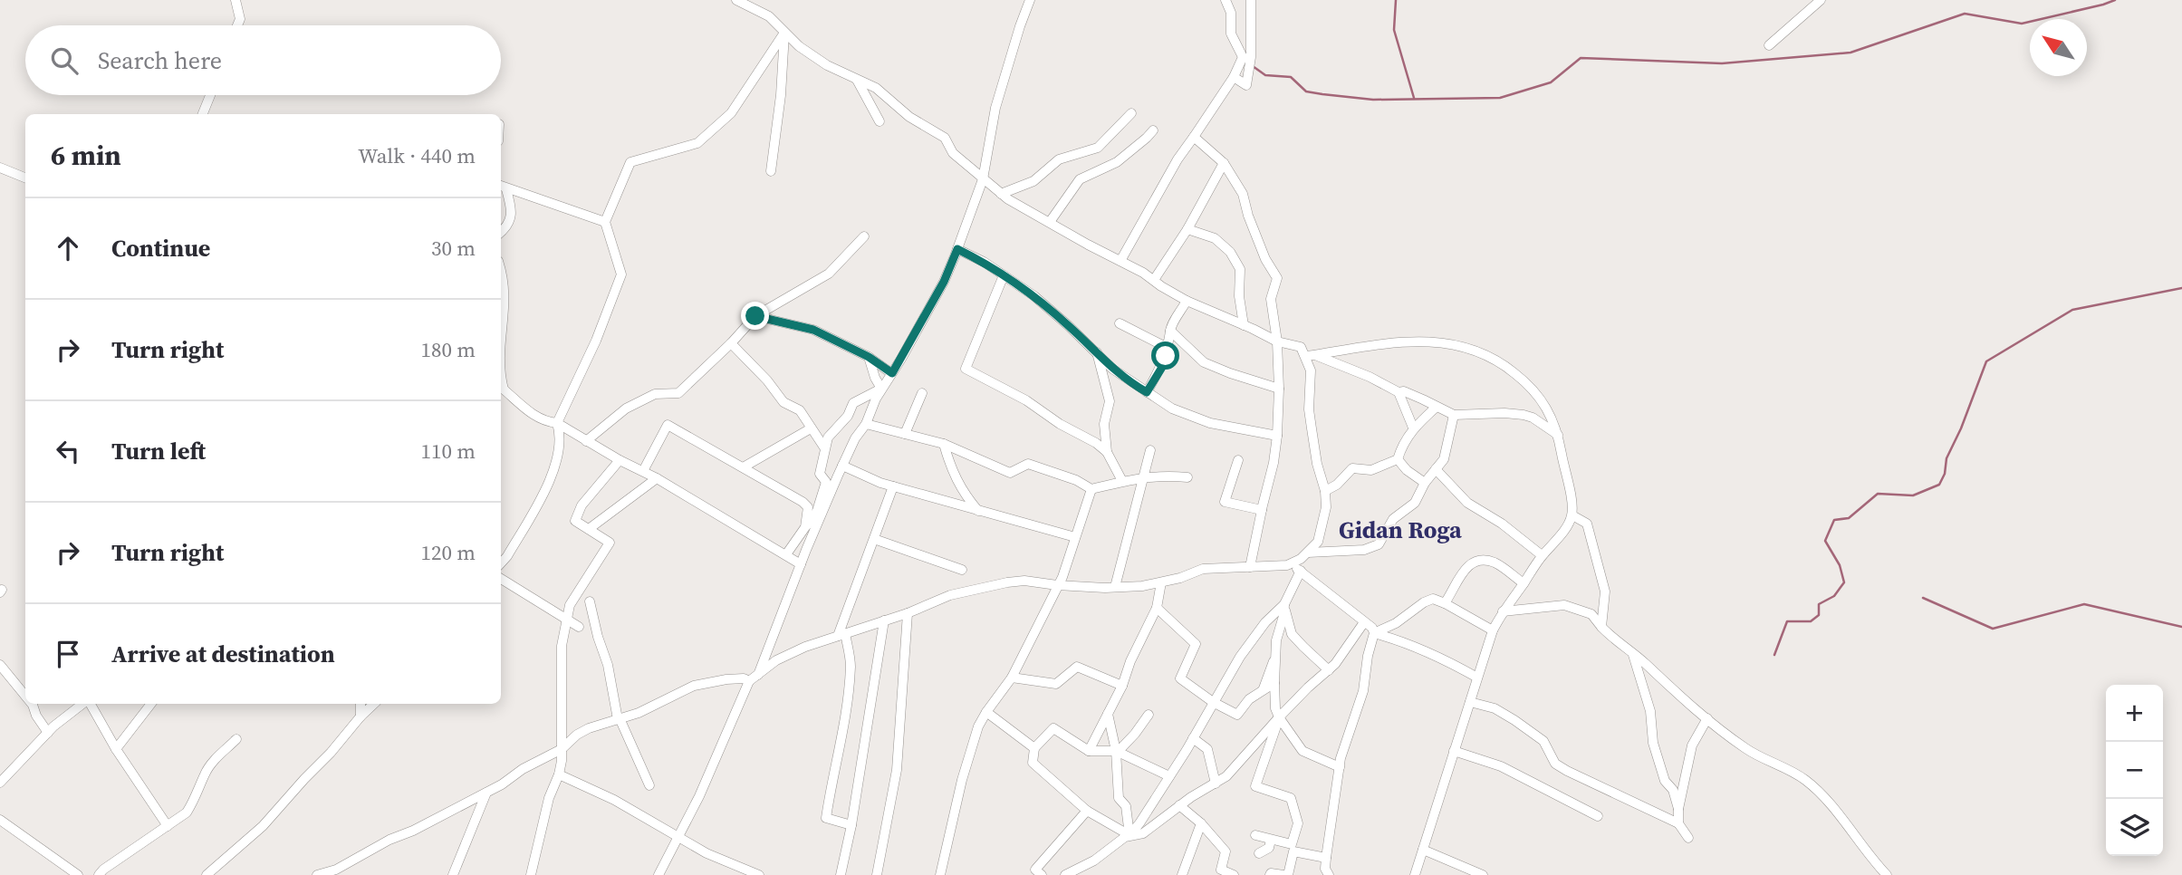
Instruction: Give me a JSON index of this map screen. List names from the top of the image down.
{
  "districts": ["Gidan Roga"],
  "north": "top left",
  "page": {
    "search": "Search here",
    "heading": ["6 min", "Walk · 440 m"],
    "list": [
      ["Continue", "30 m"],
      ["Turn right", "180 m"],
      ["Turn left", "110 m"],
      ["Turn right", "120 m"],
      "Arrive at destination"
    ],
    "map_buttons": ["+", "−"]
  }
}
